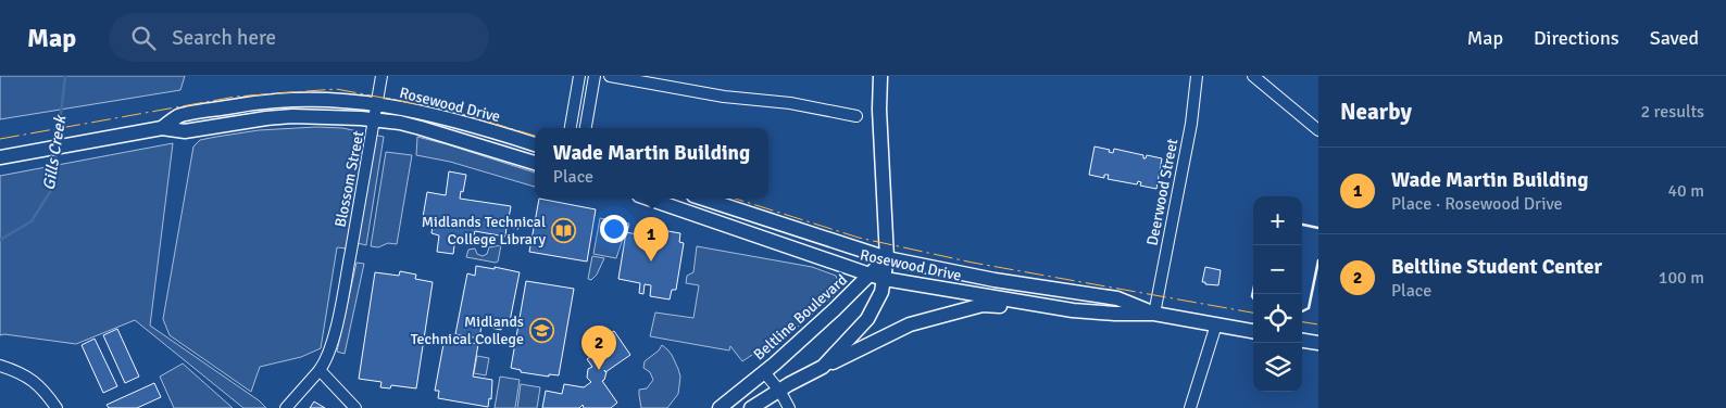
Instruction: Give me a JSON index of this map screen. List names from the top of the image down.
{
  "streets": {
    "main road": ["Rosewood Drive", "Beltline Boulevard"],
    "street": ["Blossom Street", "Deerwood Street"]
  },
  "crossings": [
    ["Rosewood Drive", "Blossom Street"],
    ["Rosewood Drive", "Deerwood Street"],
    ["Rosewood Drive", "Beltline Boulevard"]
  ],
  "water": ["Gills Creek"],
  "places": {
    "library": ["Midlands Technical College Library"],
    "school or university": ["Midlands Technical College"]
  },
  "page": {
    "header": "Map",
    "search": "Search here",
    "nav": ["Map", "Directions", "Saved"],
    "heading": ["Nearby", "2 results"],
    "popup": ["Wade Martin Building", "Place"],
    "list": [
      {
        "mark": "1",
        "name": "Wade Martin Building",
        "note": "Place · Rosewood Drive",
        "value": "40 m"
      },
      {
        "mark": "2",
        "name": "Beltline Student Center",
        "note": "Place",
        "value": "100 m"
      }
    ],
    "map_buttons": ["+", "−"],
    "pins": ["1", "2"]
  }
}
